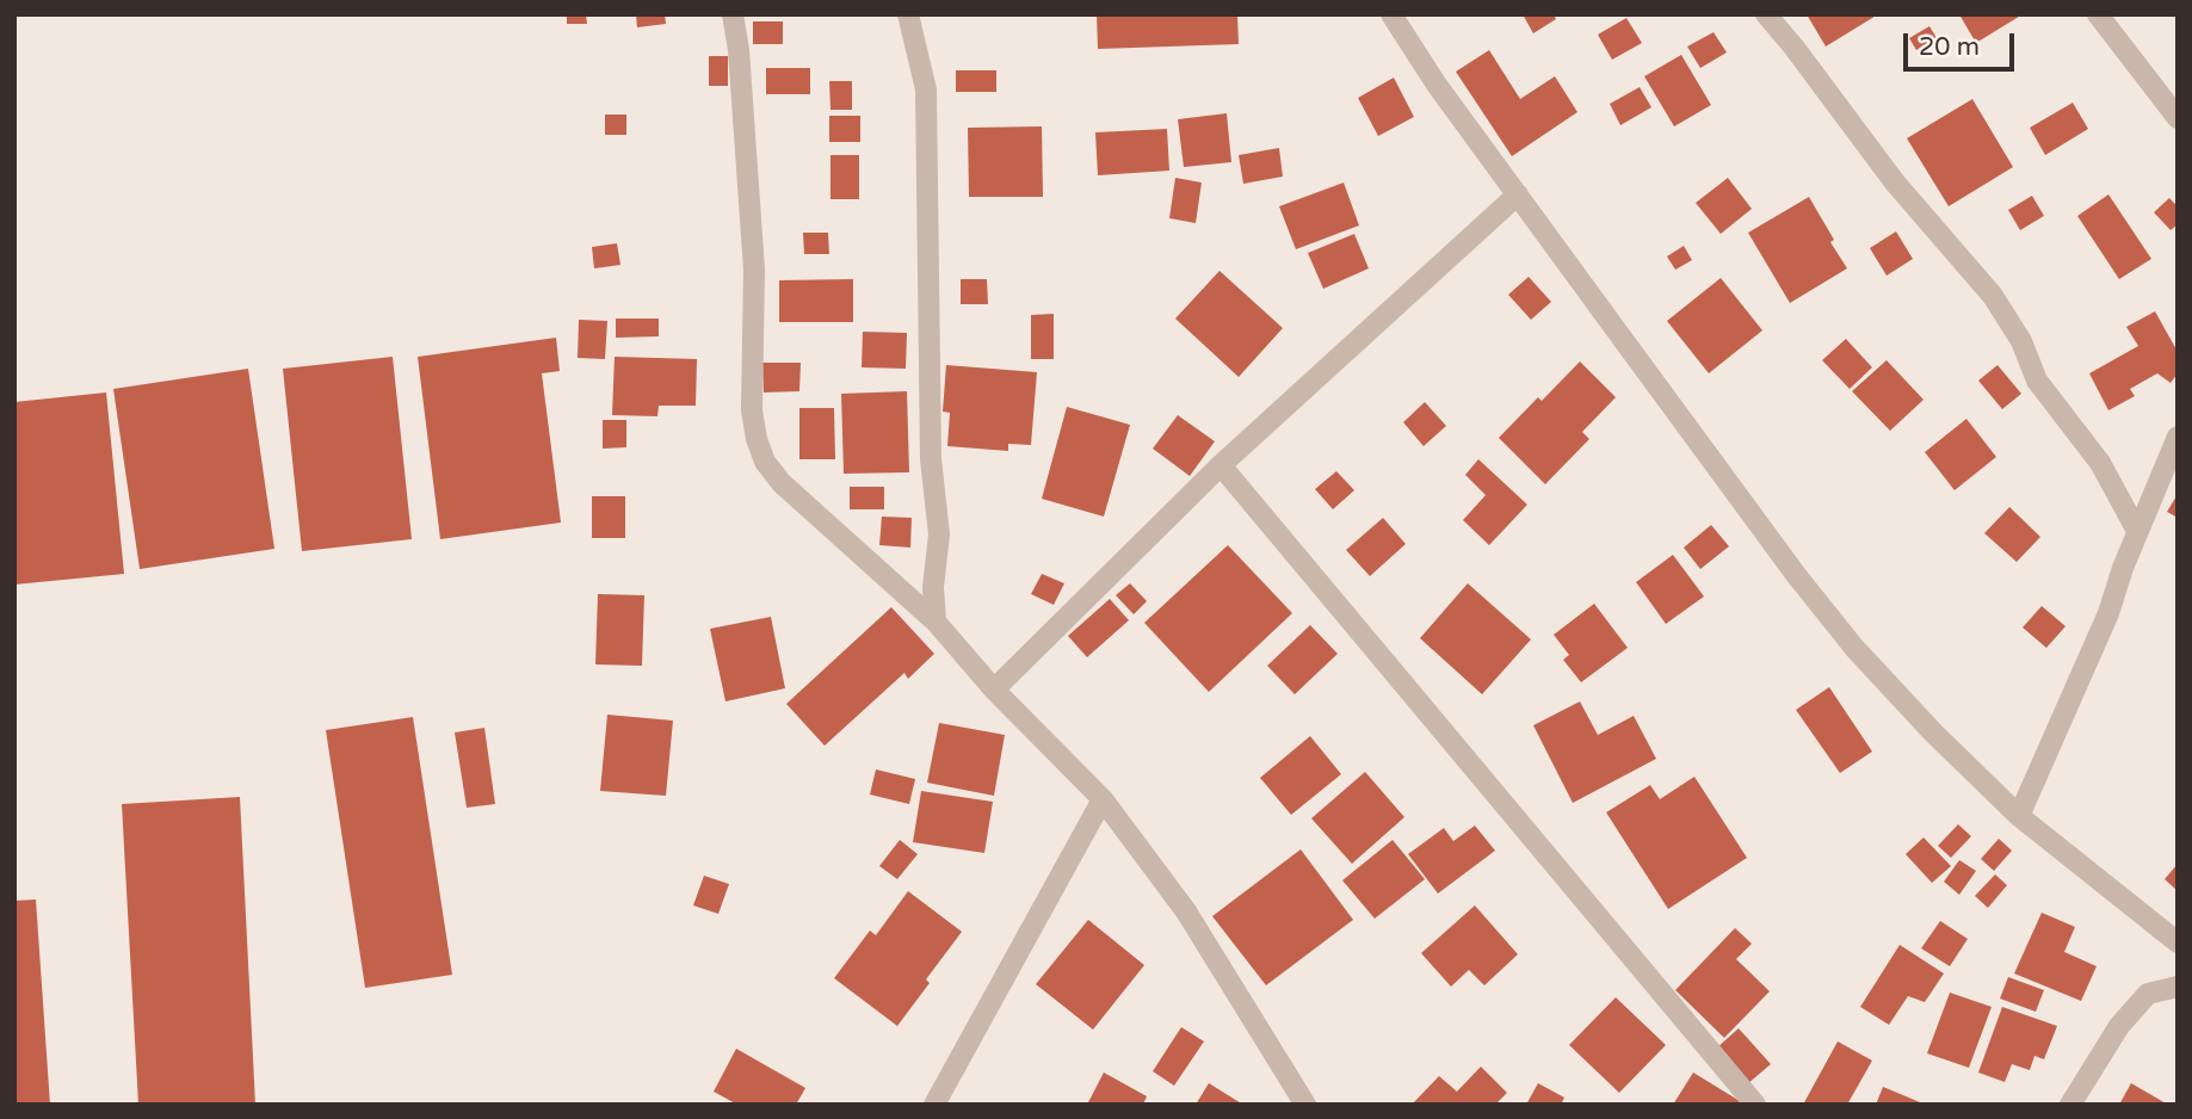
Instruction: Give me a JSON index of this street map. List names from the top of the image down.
{
  "scale_bar": "20 m"
}
